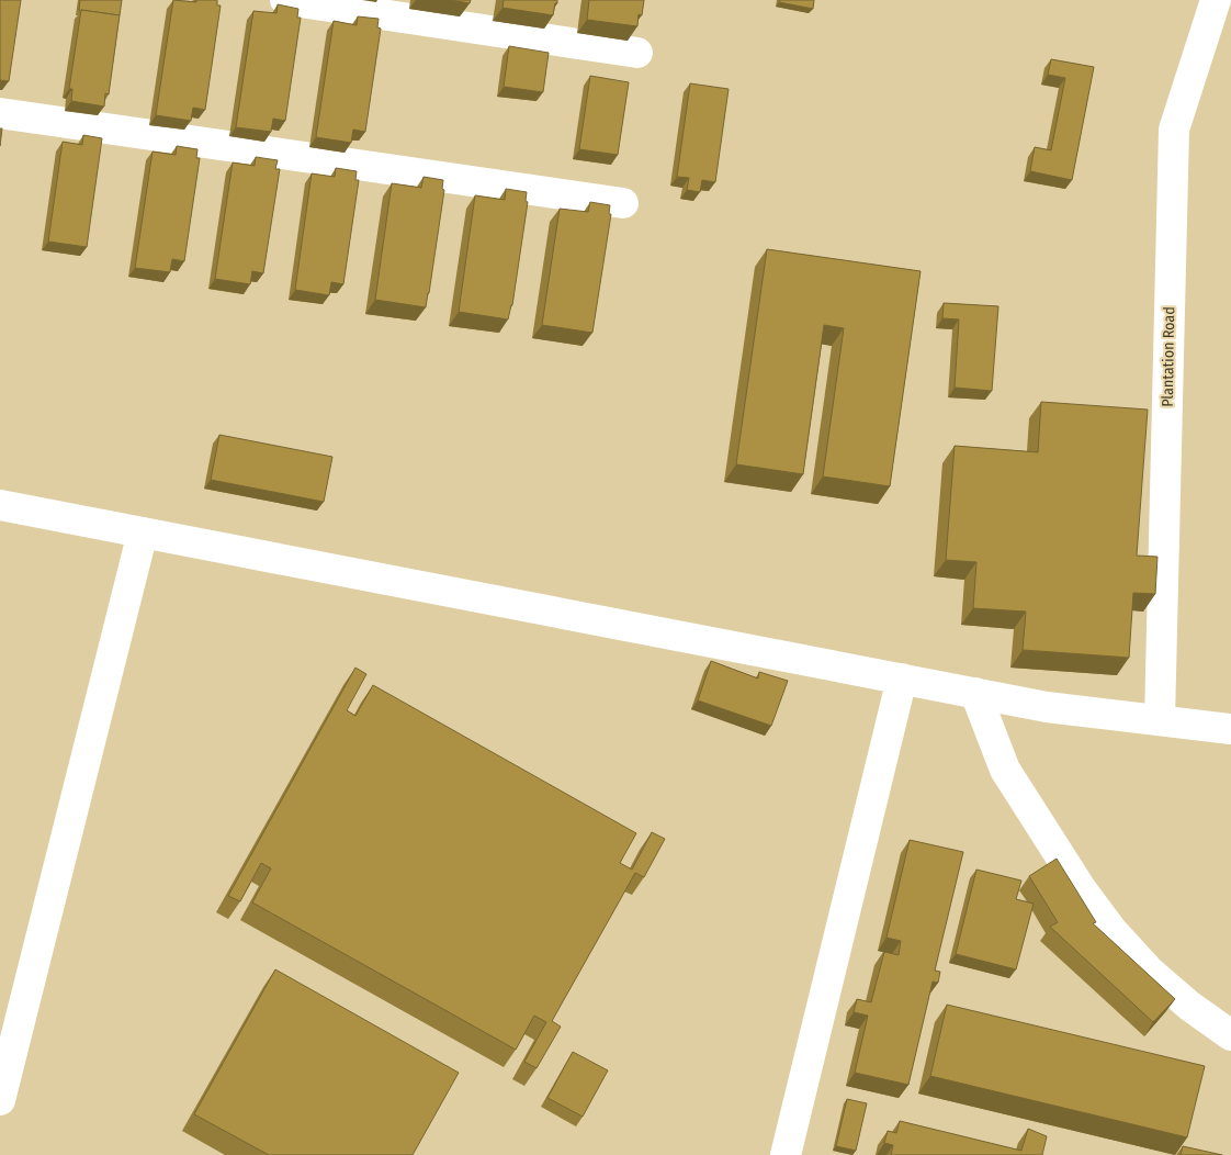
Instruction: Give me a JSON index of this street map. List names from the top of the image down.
{
  "streets": {
    "lane": ["Plantation Road"]
  }
}
